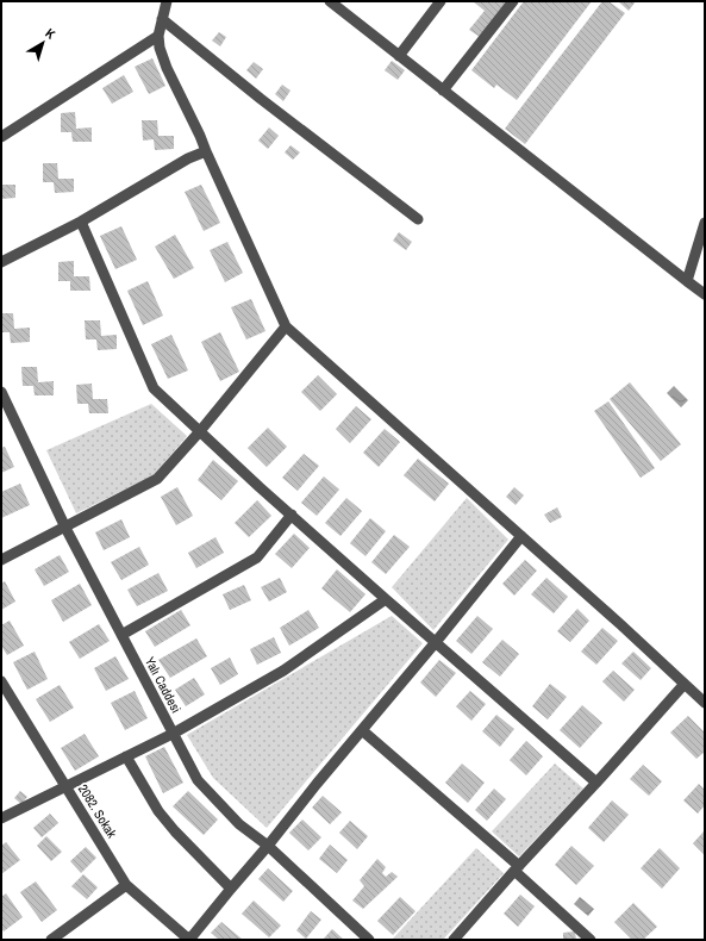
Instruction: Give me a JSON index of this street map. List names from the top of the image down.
{
  "streets": {
    "street": ["Yalı Caddesi", "2082. Sokak"]
  },
  "north": "top right"
}
